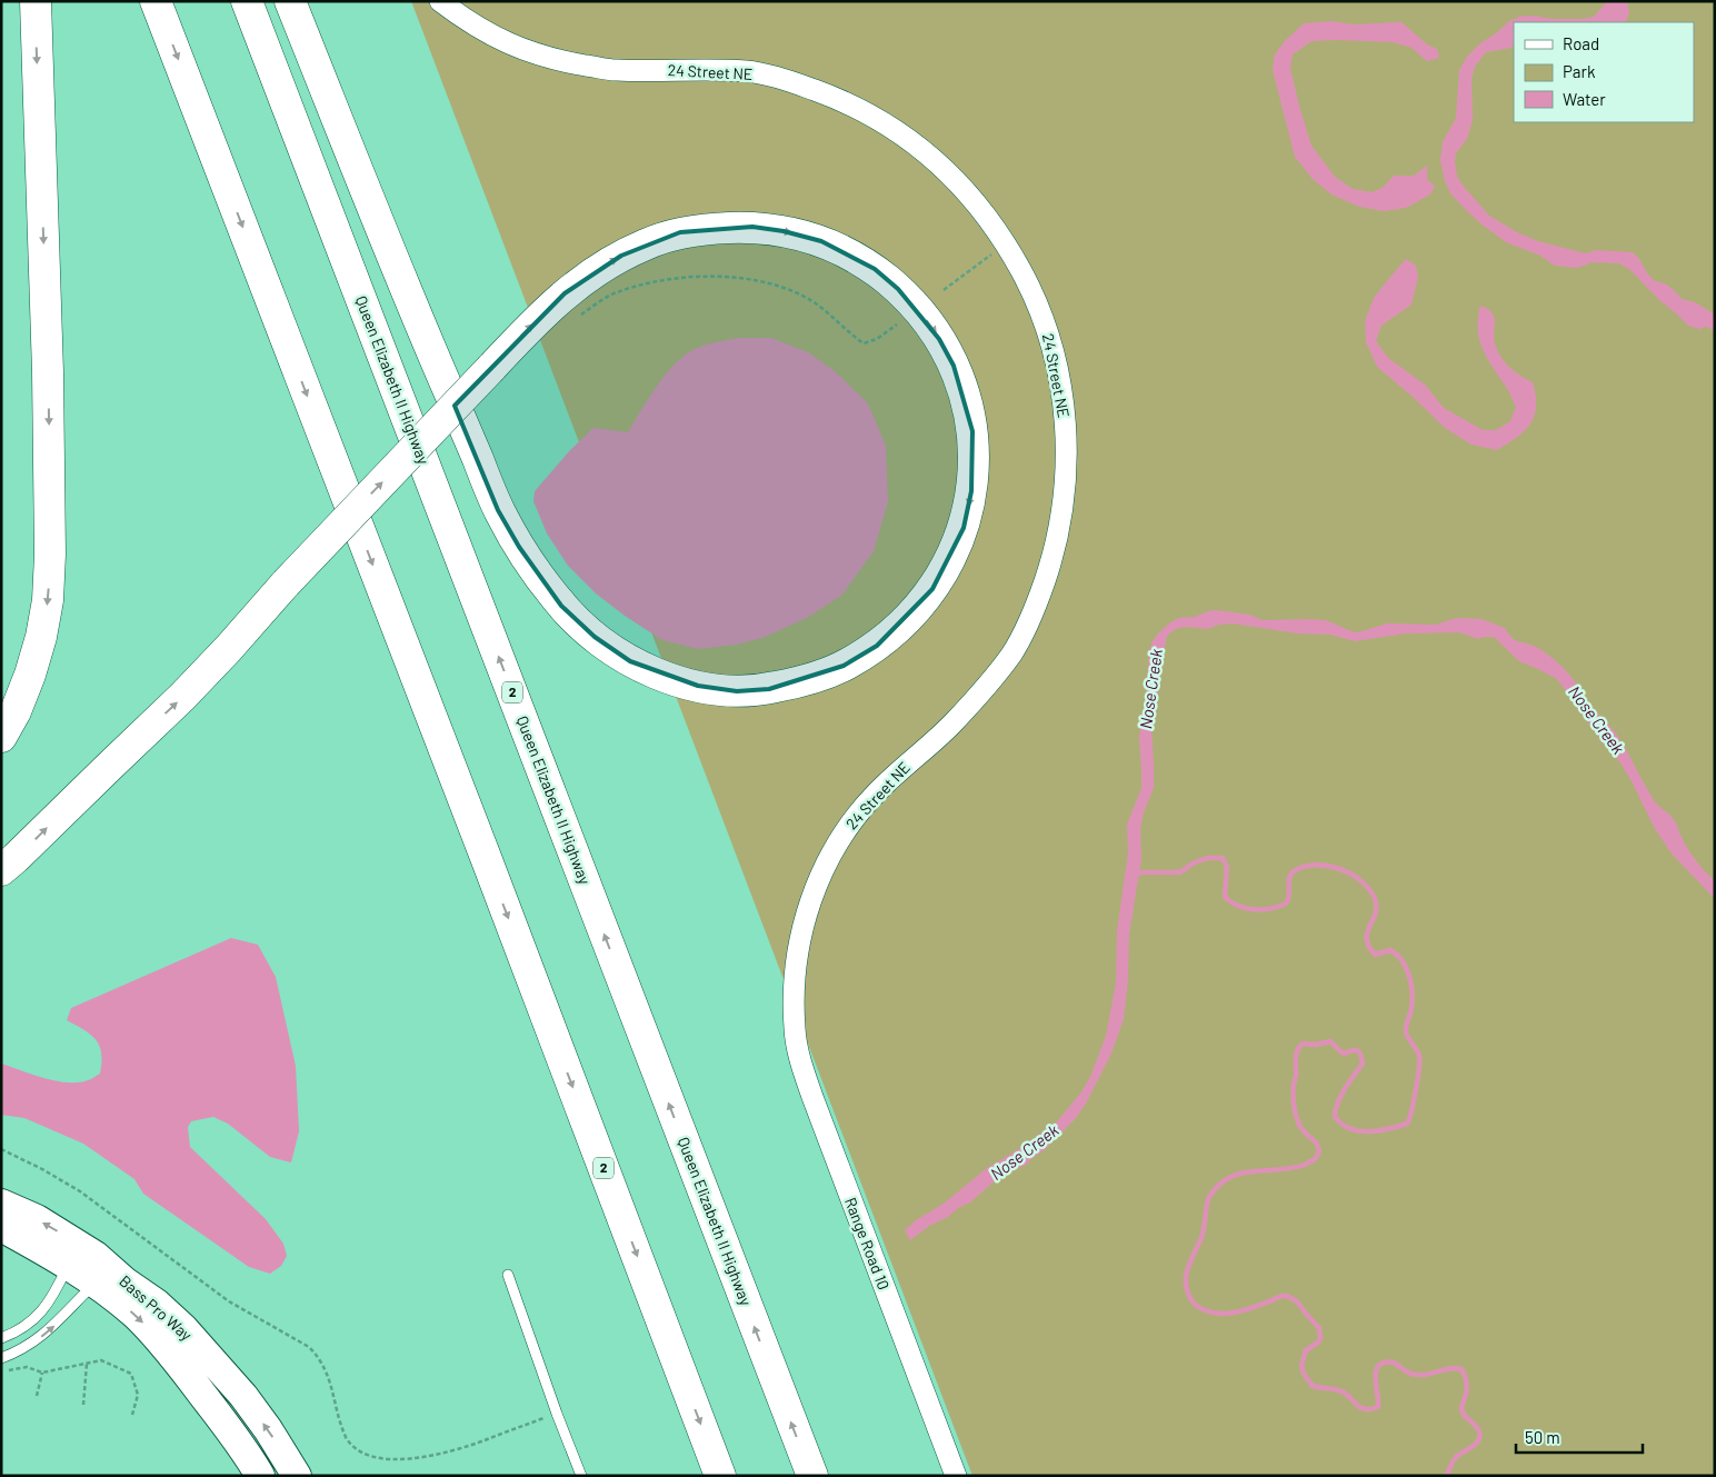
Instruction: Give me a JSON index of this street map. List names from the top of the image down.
{
  "streets": {
    "highway": ["Queen Elizabeth II Highway", "2"],
    "street": ["24 Street NE", "Range Road 10", "Bass Pro Way"]
  },
  "crossings": [
    ["24 Street NE", "Range Road 10"]
  ],
  "water": ["Nose Creek"],
  "legend": ["Road", "Park", "Water"],
  "scale_bar": "50 m"
}
